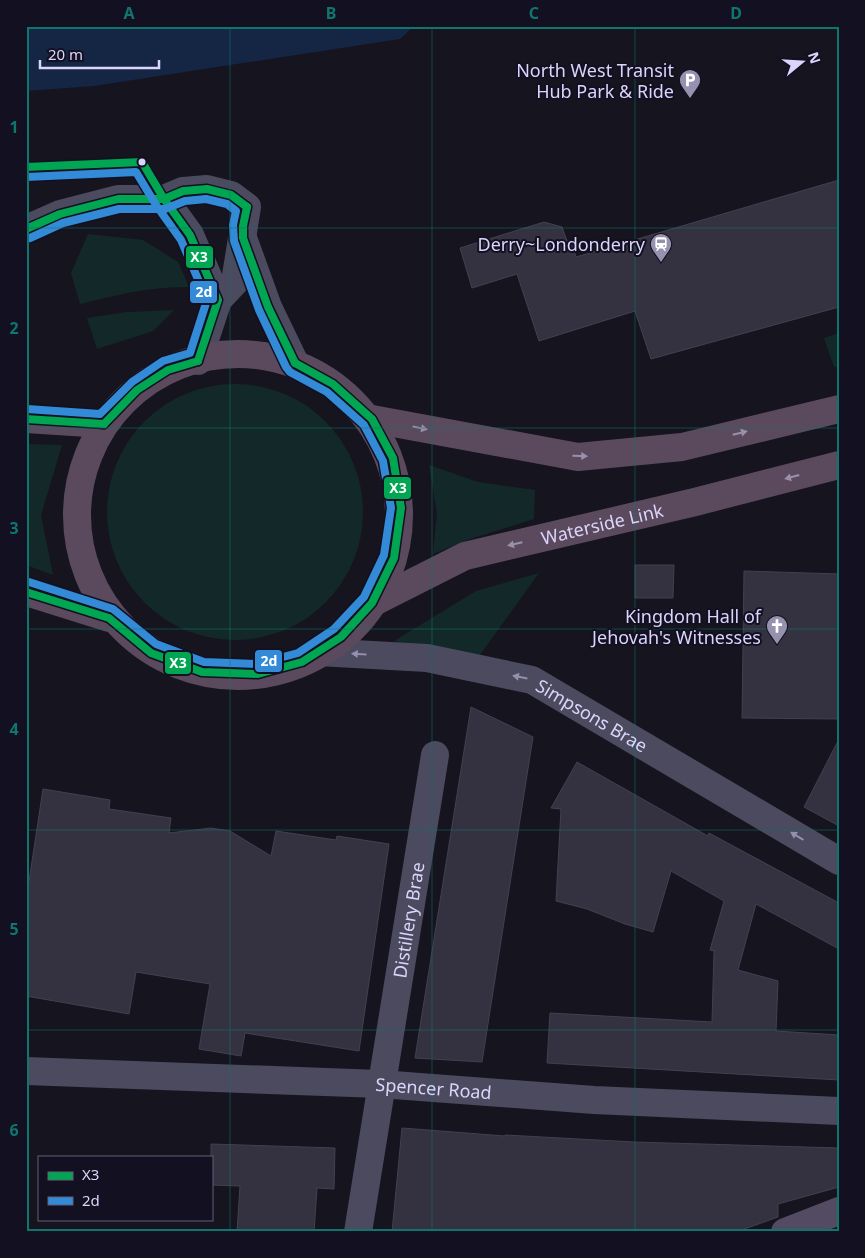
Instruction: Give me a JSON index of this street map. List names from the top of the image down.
{
  "streets": {
    "highway": ["Waterside Link"],
    "street": ["Simpsons Brae", "Distillery Brae", "Spencer Road"]
  },
  "crossings": [
    ["Distillery Brae", "Spencer Road"]
  ],
  "one_way": ["Simpsons Brae"],
  "places": {
    "parking": ["North West Transit Hub Park & Ride"],
    "station": ["Derry~Londonderry"],
    "church": ["Kingdom Hall of Jehovah's Witnesses"]
  },
  "lines": ["transit line X3", "transit line 2d"],
  "legend": ["X3", "2d"],
  "scale_bar": "20 m",
  "north": "right",
  "grid": {
    "columns": [
      "A",
      "B",
      "C",
      "D"
    ],
    "rows": [
      "1",
      "2",
      "3",
      "4",
      "5",
      "6"
    ]
  }
}
